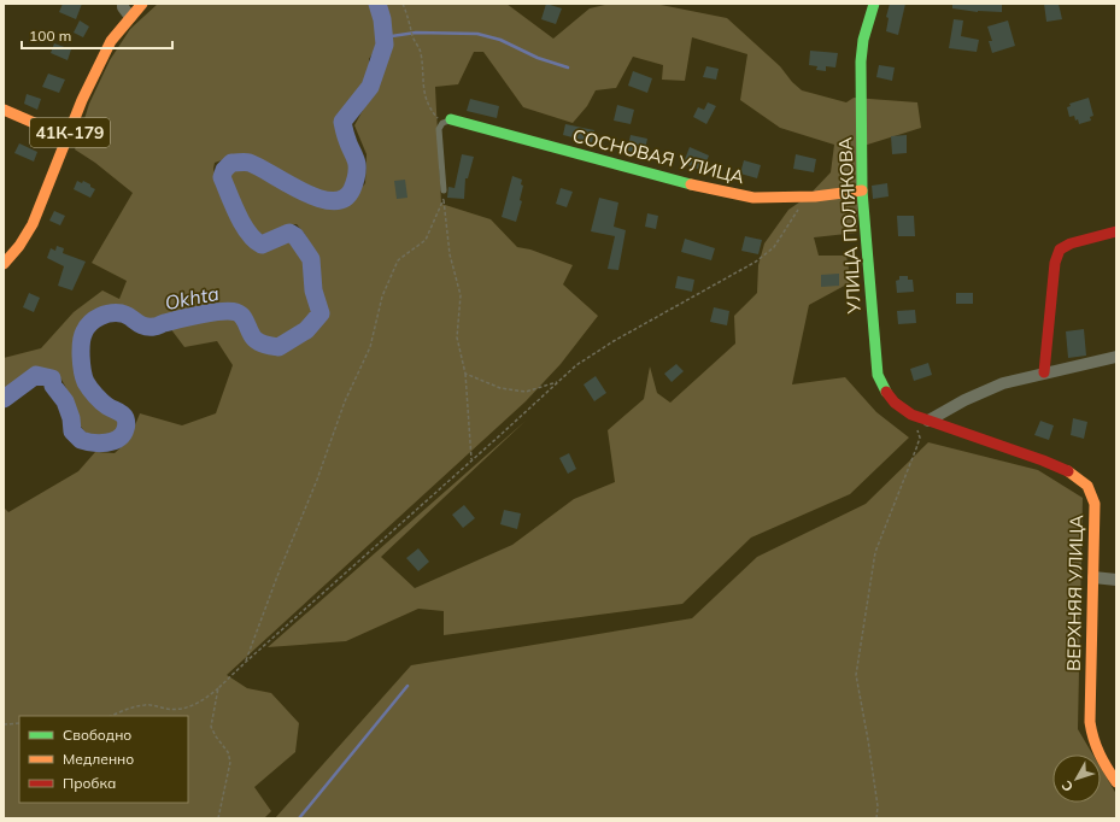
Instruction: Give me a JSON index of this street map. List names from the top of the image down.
{
  "streets": {
    "street": [
      "41К-179",
      "СОСНОВАЯ УЛИЦА",
      "УЛИЦА ПОЛЯКОВА",
      "ВЕРХНЯЯ УЛИЦА"
    ]
  },
  "crossings": [
    ["СОСНОВАЯ УЛИЦА", "УЛИЦА ПОЛЯКОВА"],
    ["УЛИЦА ПОЛЯКОВА", "ВЕРХНЯЯ УЛИЦА"]
  ],
  "water": ["Okhta"],
  "legend": ["Свободно", "Медленно", "Пробка"],
  "scale_bar": "100 m",
  "north": "bottom left"
}
